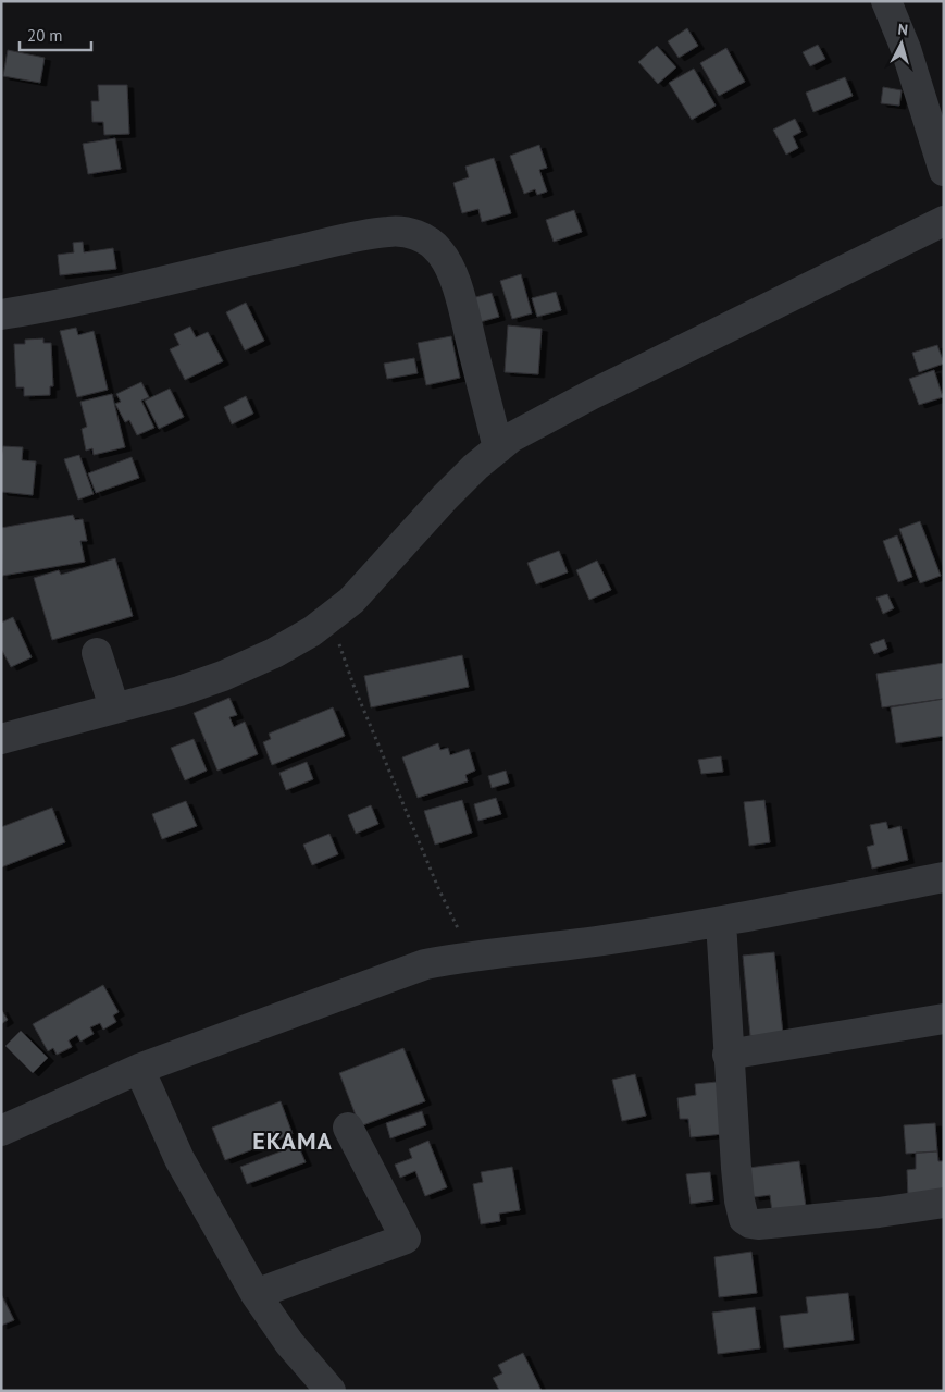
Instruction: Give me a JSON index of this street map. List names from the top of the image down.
{
  "districts": ["EKAMA"],
  "scale_bar": "20 m",
  "north": "top"
}
